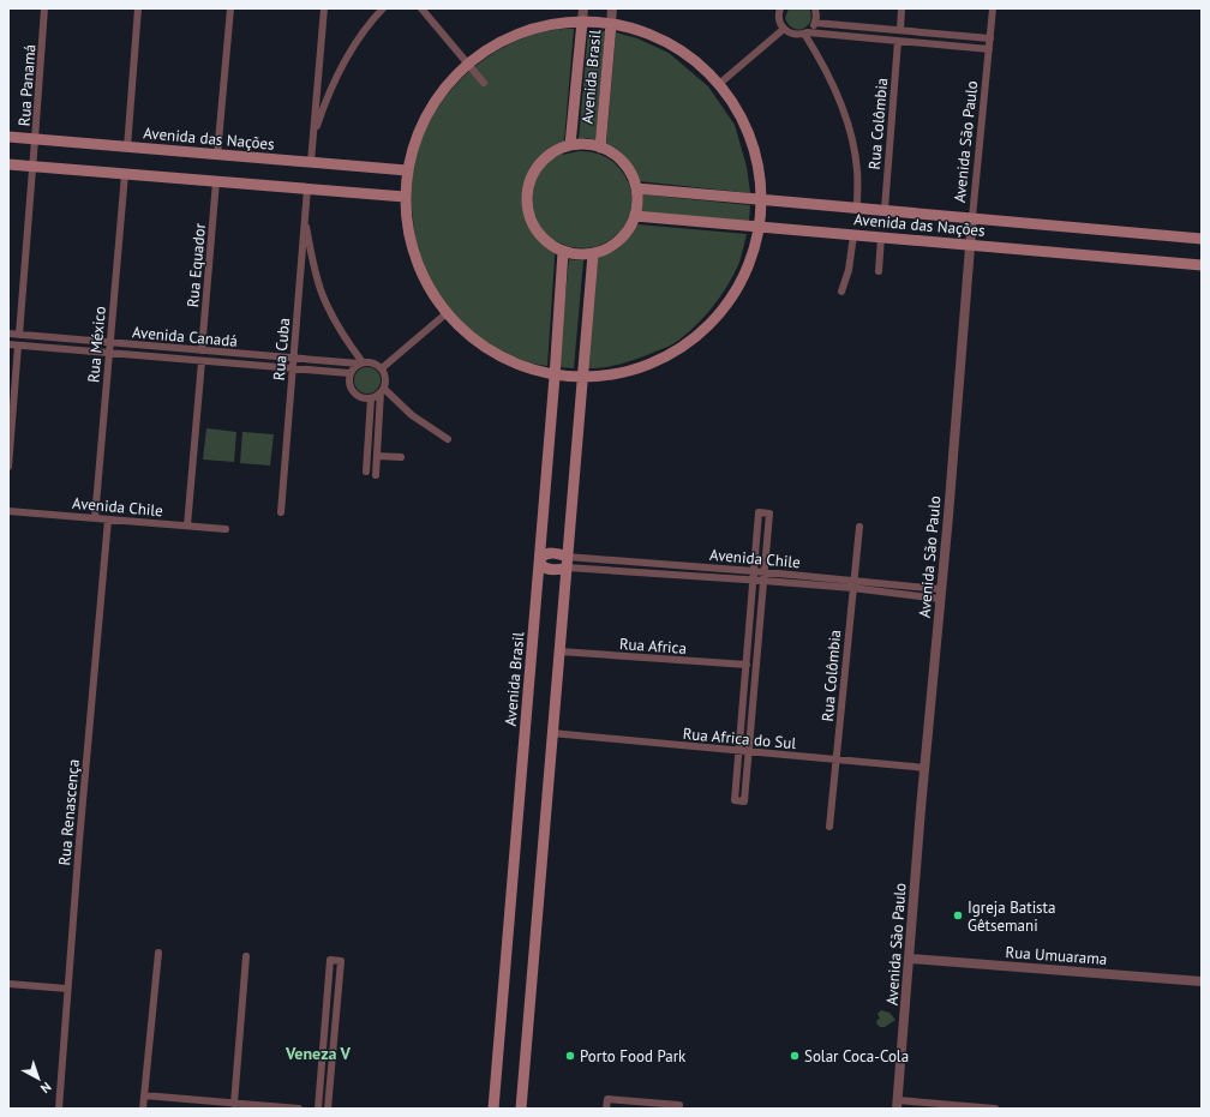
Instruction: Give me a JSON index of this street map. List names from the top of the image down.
{
  "streets": {
    "main road": ["Avenida Brasil", "Avenida das Nações"],
    "street": [
      "Rua Panamá",
      "Rua Colômbia",
      "Avenida São Paulo",
      "Rua Equador",
      "Avenida Canadá",
      "Rua México",
      "Rua Cuba",
      "Avenida Chile",
      "Rua Africa",
      "Rua Africa do Sul",
      "Rua Renascença",
      "Rua Umuarama"
    ]
  },
  "crossings": [
    ["Avenida Brasil", "Avenida das Nações"],
    ["Rua Panamá", "Avenida das Nações"],
    ["Rua Panamá", "Avenida Canadá"],
    ["Rua Colômbia", "Avenida das Nações"],
    ["Rua Colômbia", "Avenida Chile"],
    ["Rua Colômbia", "Rua Africa do Sul"],
    ["Avenida das Nações", "Avenida São Paulo"],
    ["Avenida São Paulo", "Avenida Chile"],
    ["Avenida São Paulo", "Rua Africa do Sul"],
    ["Avenida São Paulo", "Rua Umuarama"],
    ["Rua Equador", "Avenida Canadá"],
    ["Avenida Canadá", "Rua México"],
    ["Avenida Canadá", "Rua Cuba"],
    ["Rua México", "Avenida Chile"],
    ["Avenida Chile", "Rua Renascença"]
  ],
  "districts": ["Veneza V"],
  "places": ["Igreja Batista Gêtsemani", "Porto Food Park", "Solar Coca-Cola"],
  "north": "bottom right"
}
